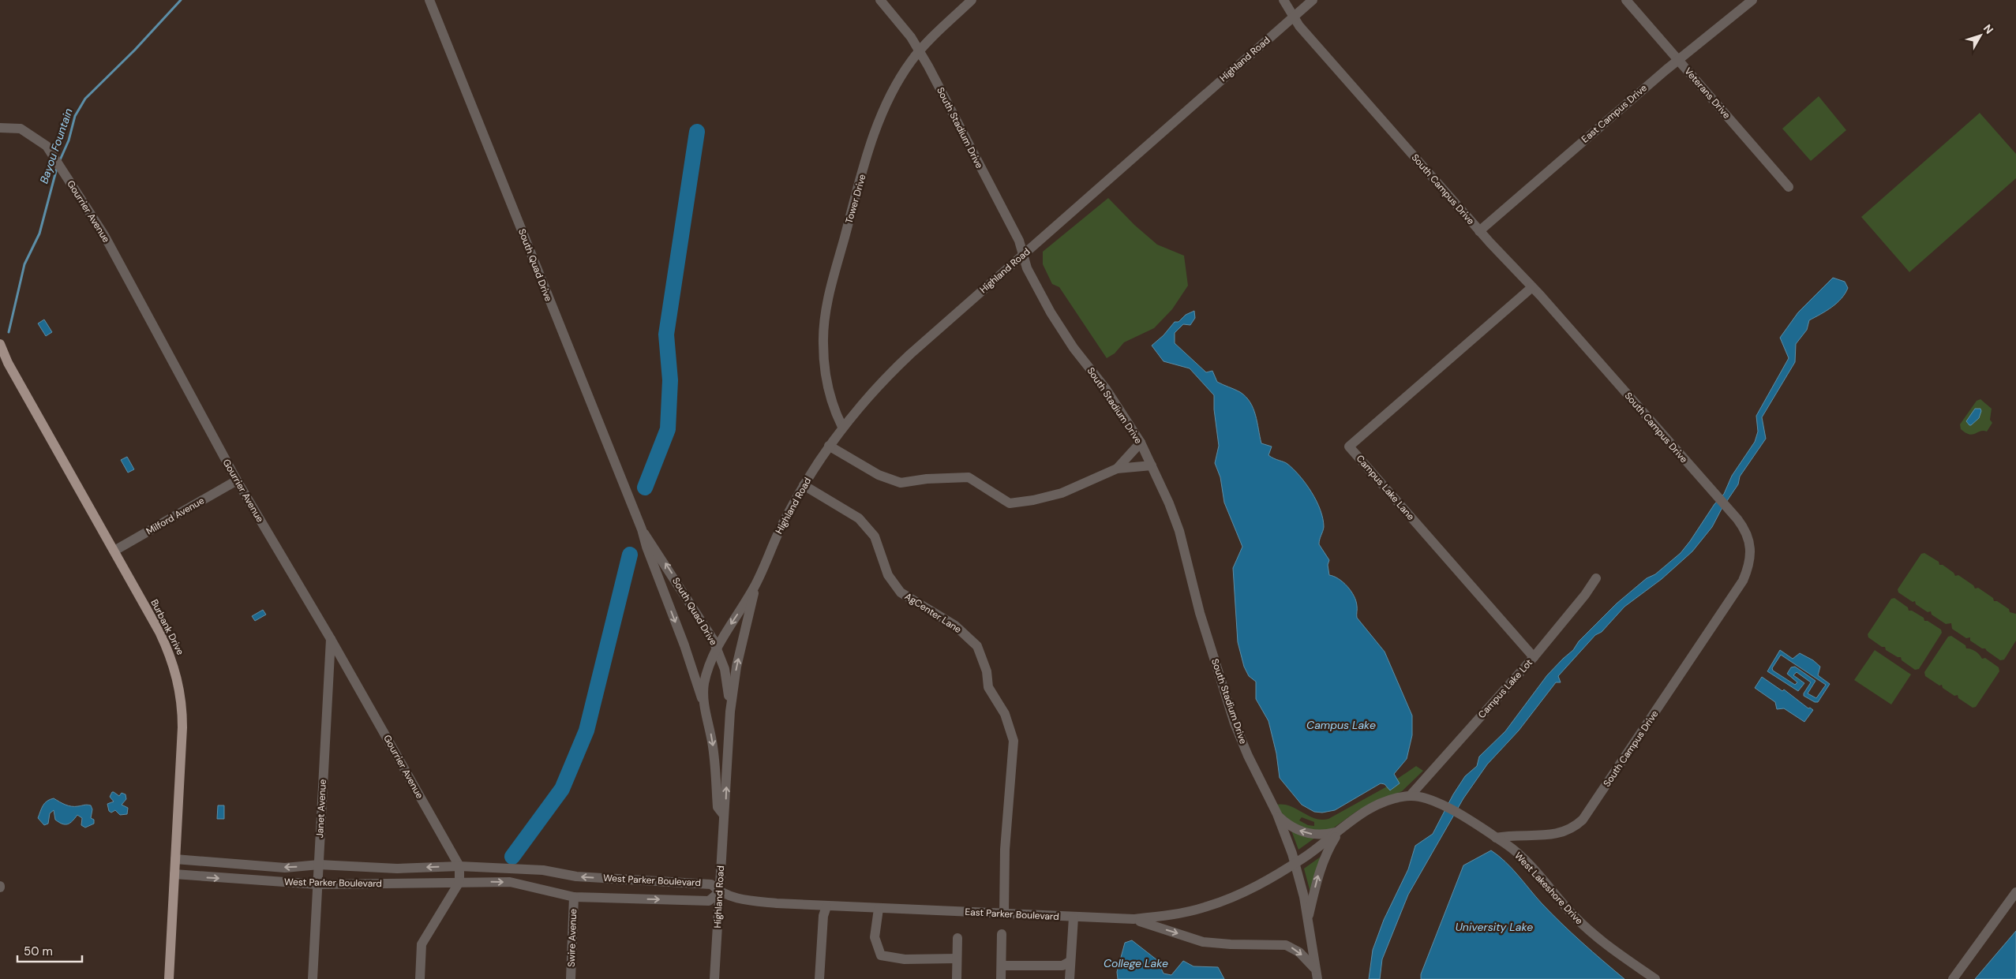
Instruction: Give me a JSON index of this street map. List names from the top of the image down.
{
  "streets": {
    "main road": ["Burbank Drive"],
    "street": [
      "Highland Road",
      "Veterans Drive",
      "East Campus Drive",
      "South Stadium Drive",
      "South Campus Drive",
      "Tower Drive",
      "Gourrier Avenue",
      "South Quad Drive",
      "Campus Lake Lane",
      "Milford Avenue",
      "AgCenter Lane",
      "Campus Lake Lot",
      "Janet Avenue",
      "West Parker Boulevard",
      "West Lakeshore Drive",
      "East Parker Boulevard",
      "Swire Avenue"
    ]
  },
  "crossings": [
    ["Highland Road", "South Stadium Drive"],
    ["Highland Road", "South Campus Drive"],
    ["Highland Road", "Tower Drive"],
    ["Highland Road", "South Quad Drive"],
    ["Highland Road", "AgCenter Lane"],
    ["Highland Road", "West Parker Boulevard"],
    ["Highland Road", "East Parker Boulevard"],
    ["Veterans Drive", "East Campus Drive"],
    ["East Campus Drive", "South Campus Drive"],
    ["South Stadium Drive", "Tower Drive"],
    ["South Stadium Drive", "West Lakeshore Drive"],
    ["South Stadium Drive", "East Parker Boulevard"],
    ["South Campus Drive", "Campus Lake Lane"],
    ["South Campus Drive", "West Lakeshore Drive"],
    ["Gourrier Avenue", "Milford Avenue"],
    ["Gourrier Avenue", "Janet Avenue"],
    ["Gourrier Avenue", "West Parker Boulevard"],
    ["Campus Lake Lane", "Campus Lake Lot"],
    ["Milford Avenue", "Burbank Drive"],
    ["AgCenter Lane", "East Parker Boulevard"],
    ["Burbank Drive", "West Parker Boulevard"],
    ["Campus Lake Lot", "West Lakeshore Drive"],
    ["Janet Avenue", "West Parker Boulevard"],
    ["West Parker Boulevard", "East Parker Boulevard"],
    ["West Parker Boulevard", "Swire Avenue"],
    ["West Lakeshore Drive", "East Parker Boulevard"]
  ],
  "water": [
    "Bayou Fountain",
    "Campus Lake",
    "University Lake",
    "College Lake"
  ],
  "scale_bar": "50 m",
  "north": "top right"
}
